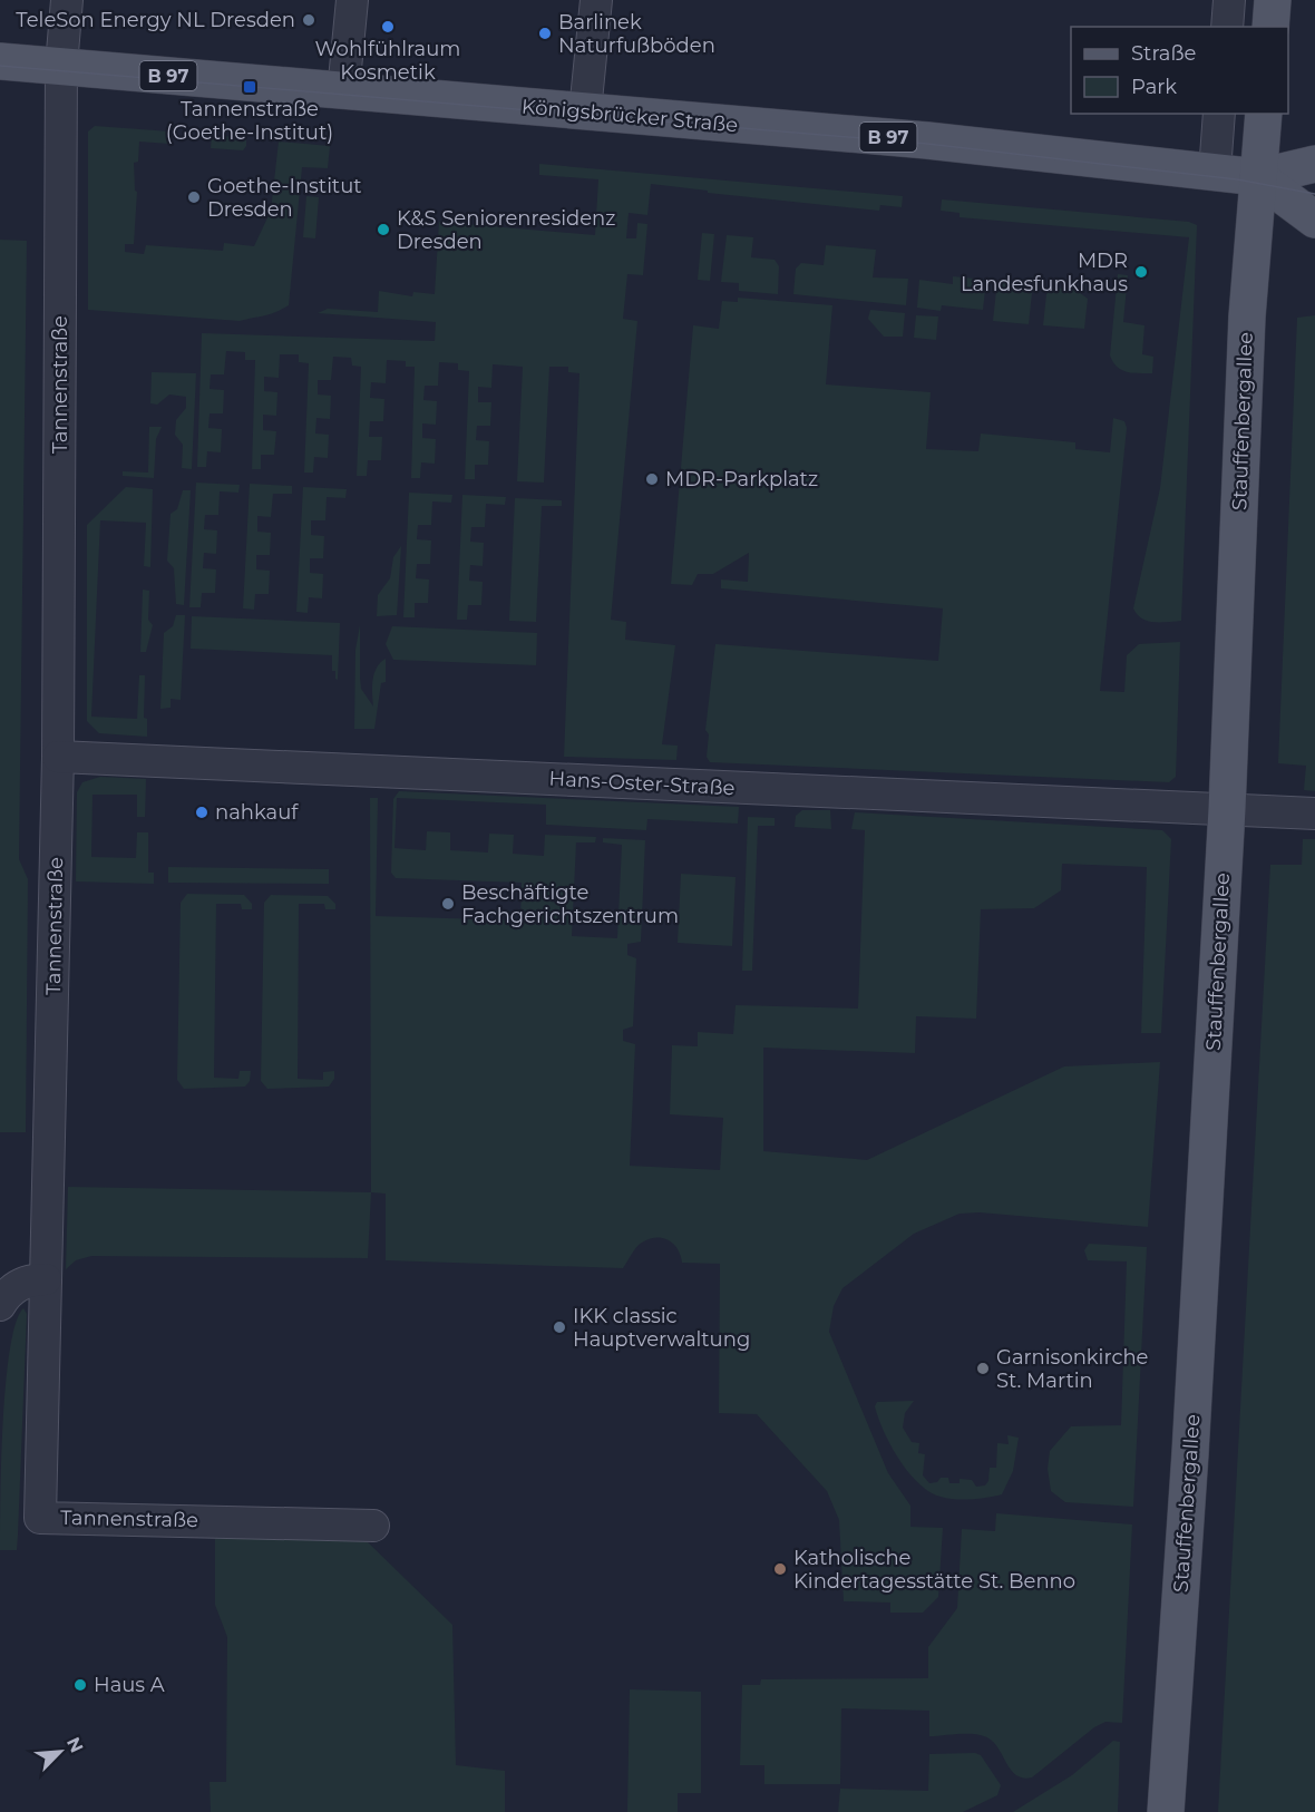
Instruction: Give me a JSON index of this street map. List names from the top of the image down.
{
  "streets": {
    "main road": ["B 97", "Königsbrücker Straße", "Stauffenbergallee"],
    "street": ["Tannenstraße", "Hans-Oster-Straße"]
  },
  "crossings": [
    ["Königsbrücker Straße", "Tannenstraße"],
    ["Königsbrücker Straße", "Stauffenbergallee"],
    ["Tannenstraße", "Hans-Oster-Straße"],
    ["Stauffenbergallee", "Hans-Oster-Straße"]
  ],
  "places": {
    "other": [
      "TeleSon Energy NL Dresden",
      "Wohlfühlraum Kosmetik",
      "Barlinek Naturfußböden",
      "Goethe-Institut Dresden",
      "K&S Seniorenresidenz Dresden",
      "MDR Landesfunkhaus",
      "MDR-Parkplatz",
      "nahkauf",
      "Beschäftigte Fachgerichtszentrum",
      "IKK classic Hauptverwaltung",
      "Garnisonkirche St. Martin",
      "Katholische Kindertagesstätte St. Benno",
      "Haus A"
    ],
    "transit": ["Tannenstraße (Goethe-Institut)"]
  },
  "legend": ["Straße", "Park"],
  "north": "top right"
}
